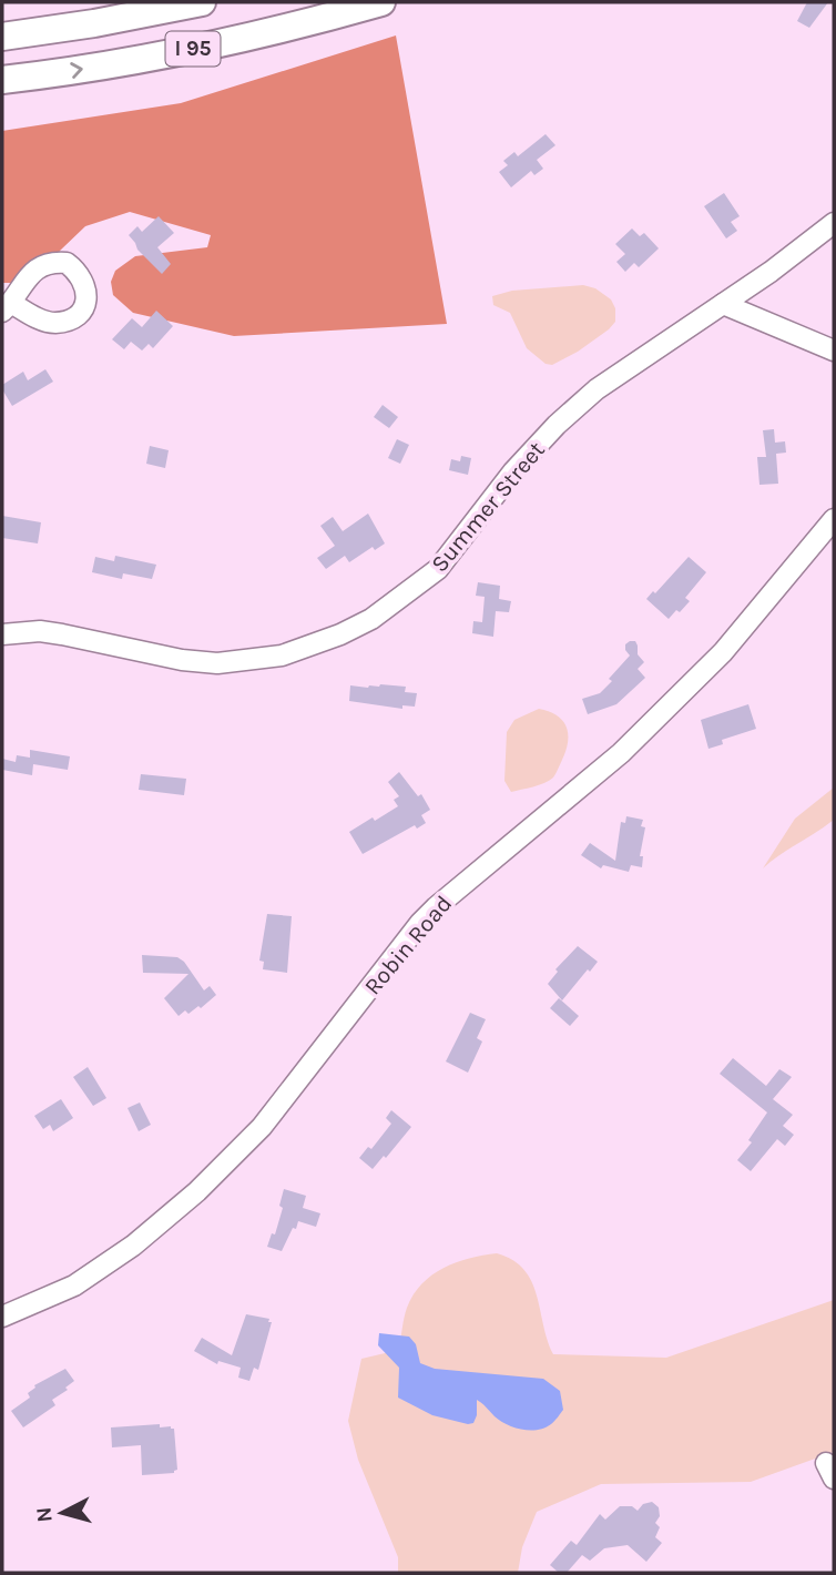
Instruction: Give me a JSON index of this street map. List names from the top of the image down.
{
  "streets": {
    "highway": ["I 95"],
    "street": ["Summer Street", "Robin Road"]
  },
  "north": "left"
}
